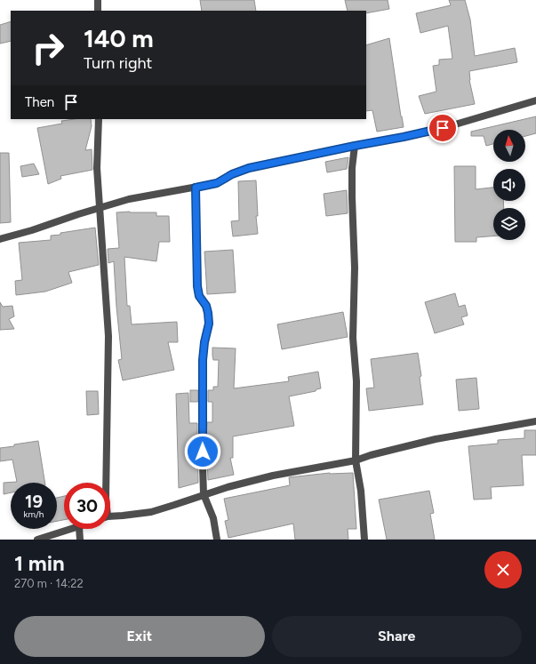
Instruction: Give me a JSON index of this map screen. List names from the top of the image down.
{
  "north": "top",
  "page": {
    "turn": ["140 m", "Turn right"],
    "then": "Then",
    "speed": "19 km/h",
    "limit": "30",
    "heading": ["1 min", "270 m · 14:22"],
    "buttons": ["Exit", "Share"]
  }
}
